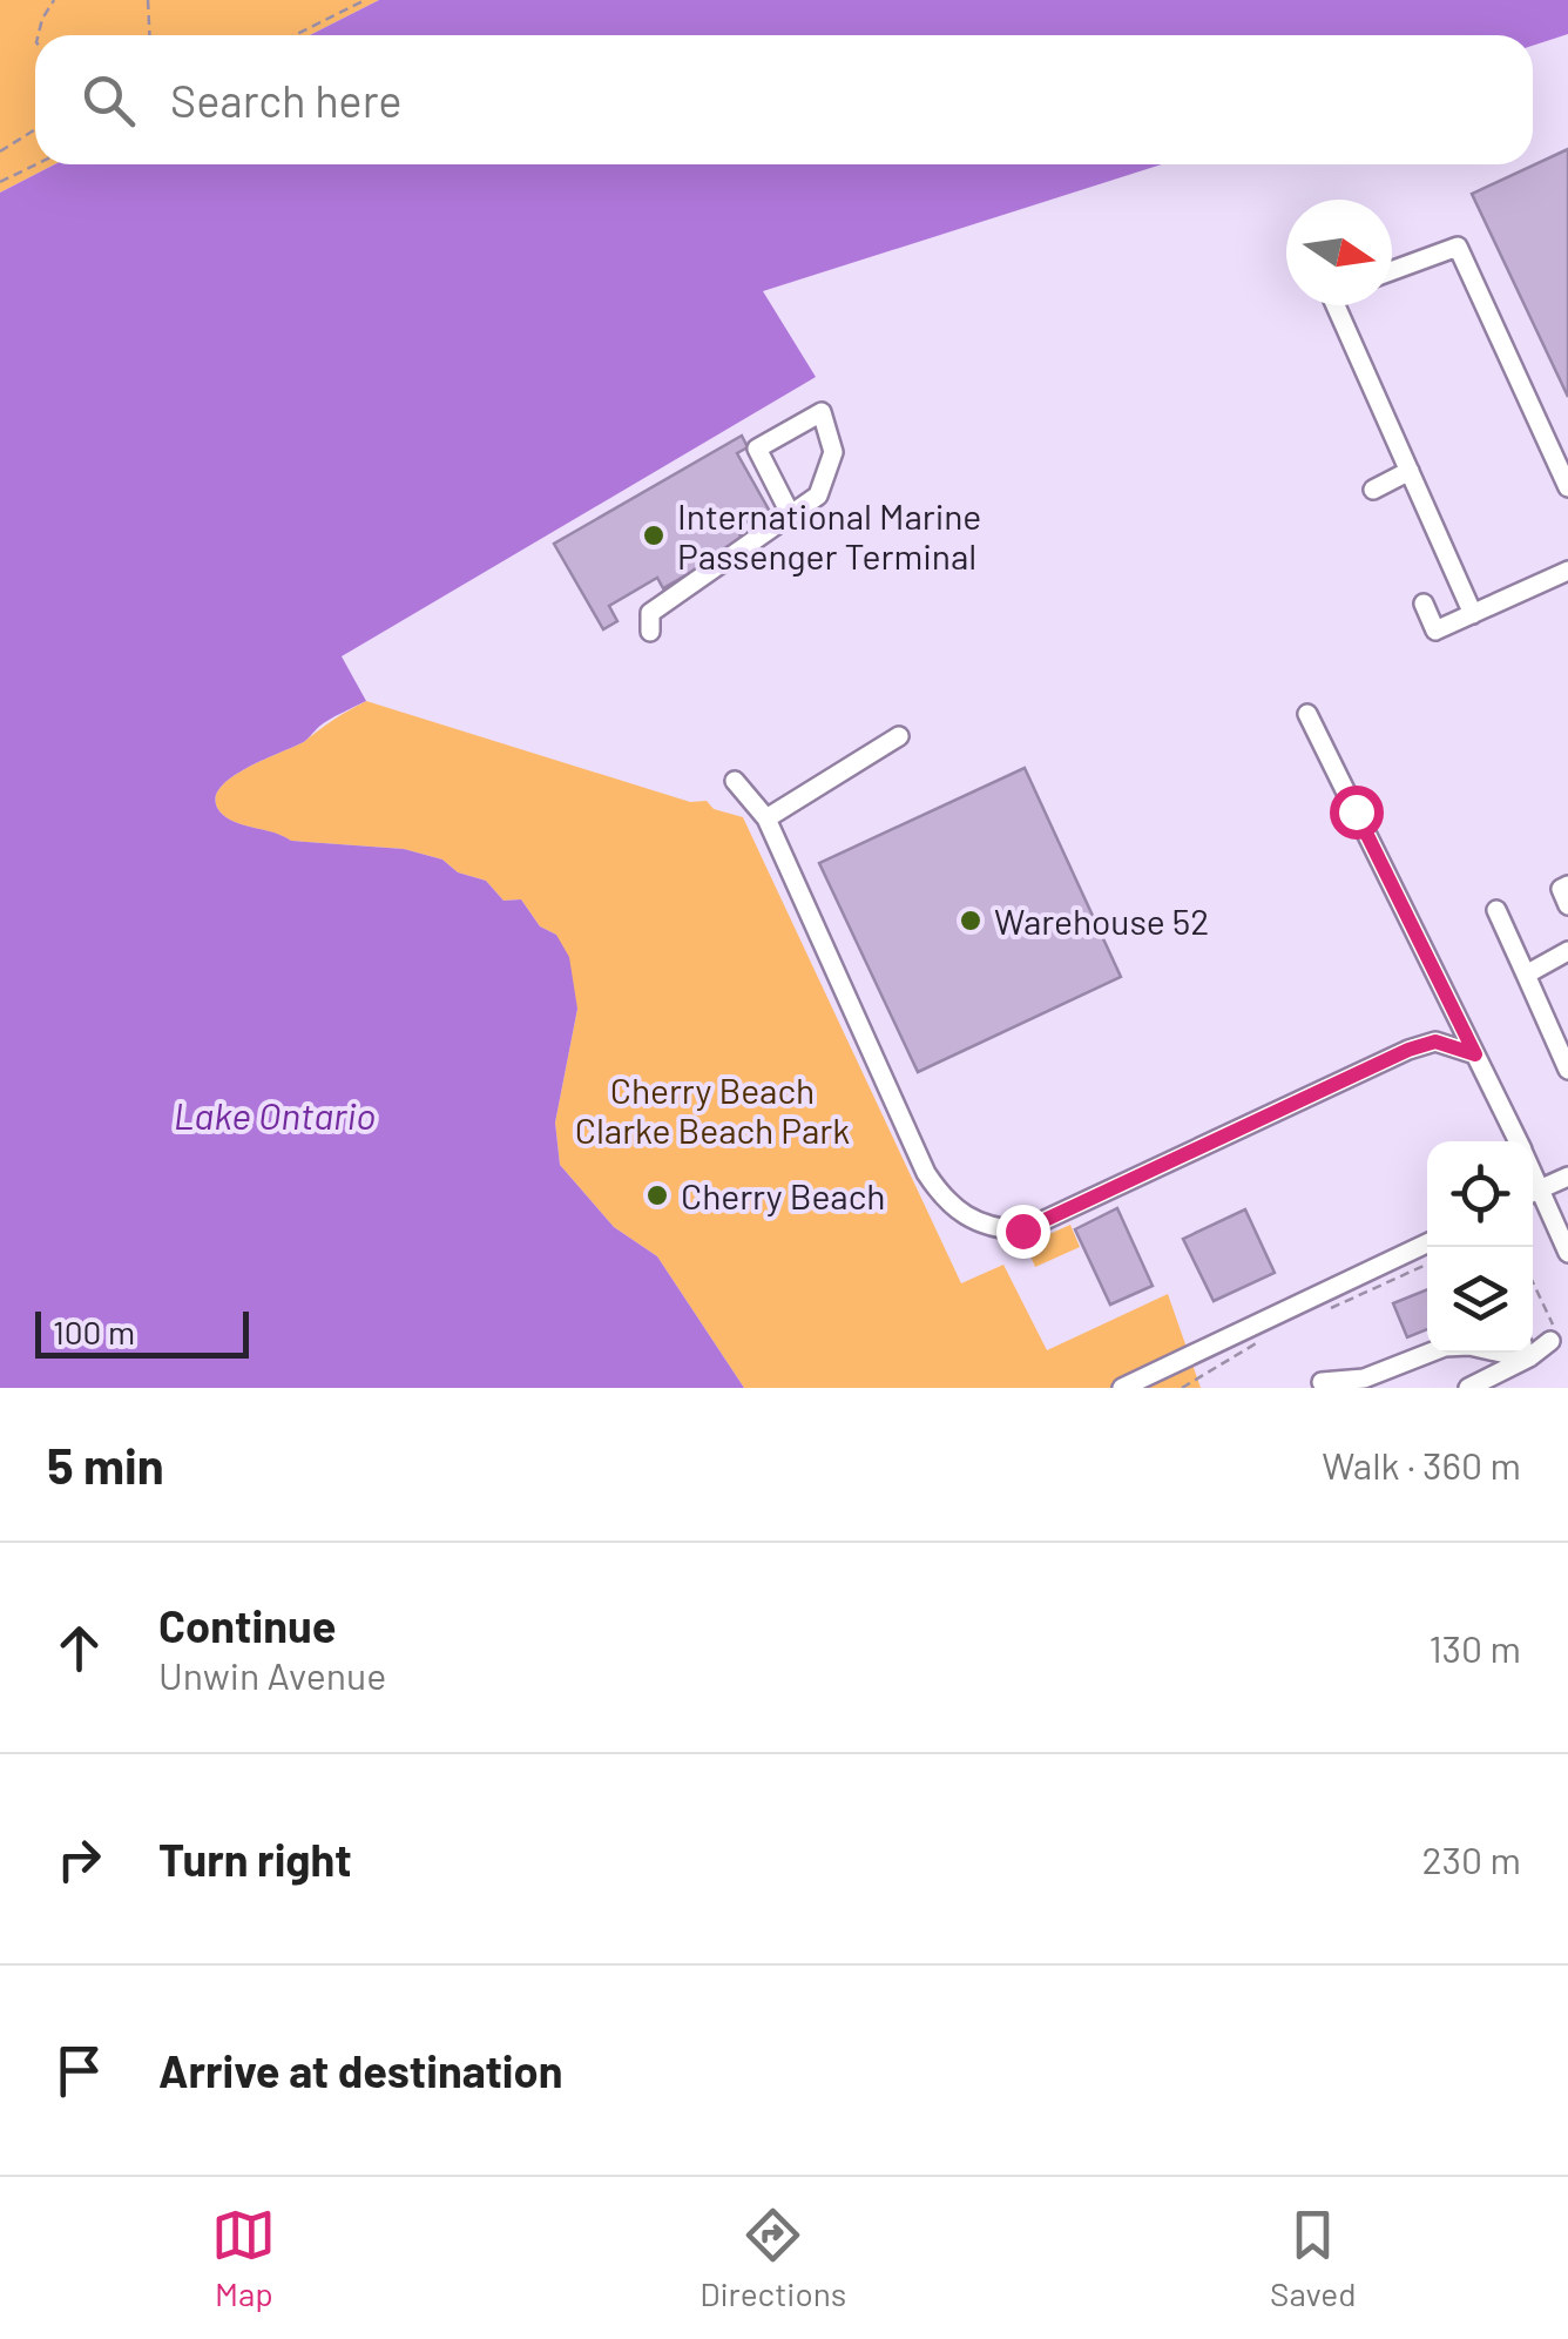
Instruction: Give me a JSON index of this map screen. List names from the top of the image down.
{
  "water": ["Lake Ontario"],
  "parks": ["Cherry Beach Clarke Beach Park"],
  "places": ["International Marine Passenger Terminal", "Warehouse 52", "Cherry Beach"],
  "scale_bar": "100 m",
  "north": "right",
  "page": {
    "search": "Search here",
    "scale": "100 m",
    "heading": ["5 min", "Walk · 360 m"],
    "list": [
      ["Continue", "Unwin Avenue", "130 m"],
      ["Turn right", "230 m"],
      "Arrive at destination"
    ],
    "nav": ["Map", "Directions", "Saved"]
  }
}
